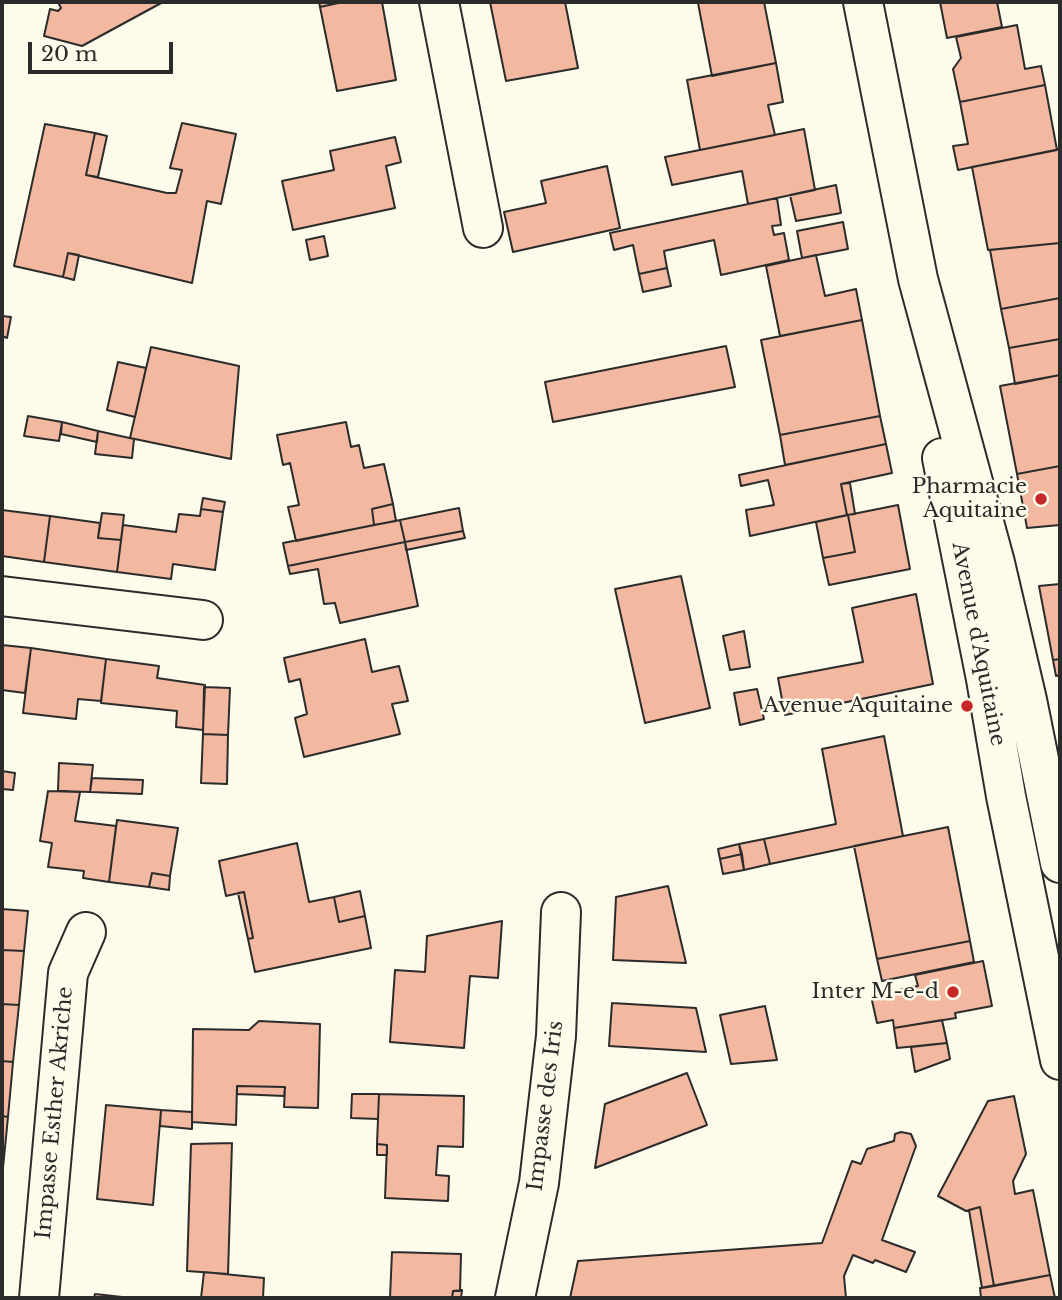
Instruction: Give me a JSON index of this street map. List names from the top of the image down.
{
  "streets": {
    "main road": ["Avenue d'Aquitaine", "Impasse des Iris", "Impasse Esther Akriche"]
  },
  "places": ["Pharmacie Aquitaine", "Avenue Aquitaine", "Inter M-e-d"],
  "scale_bar": "20 m"
}
